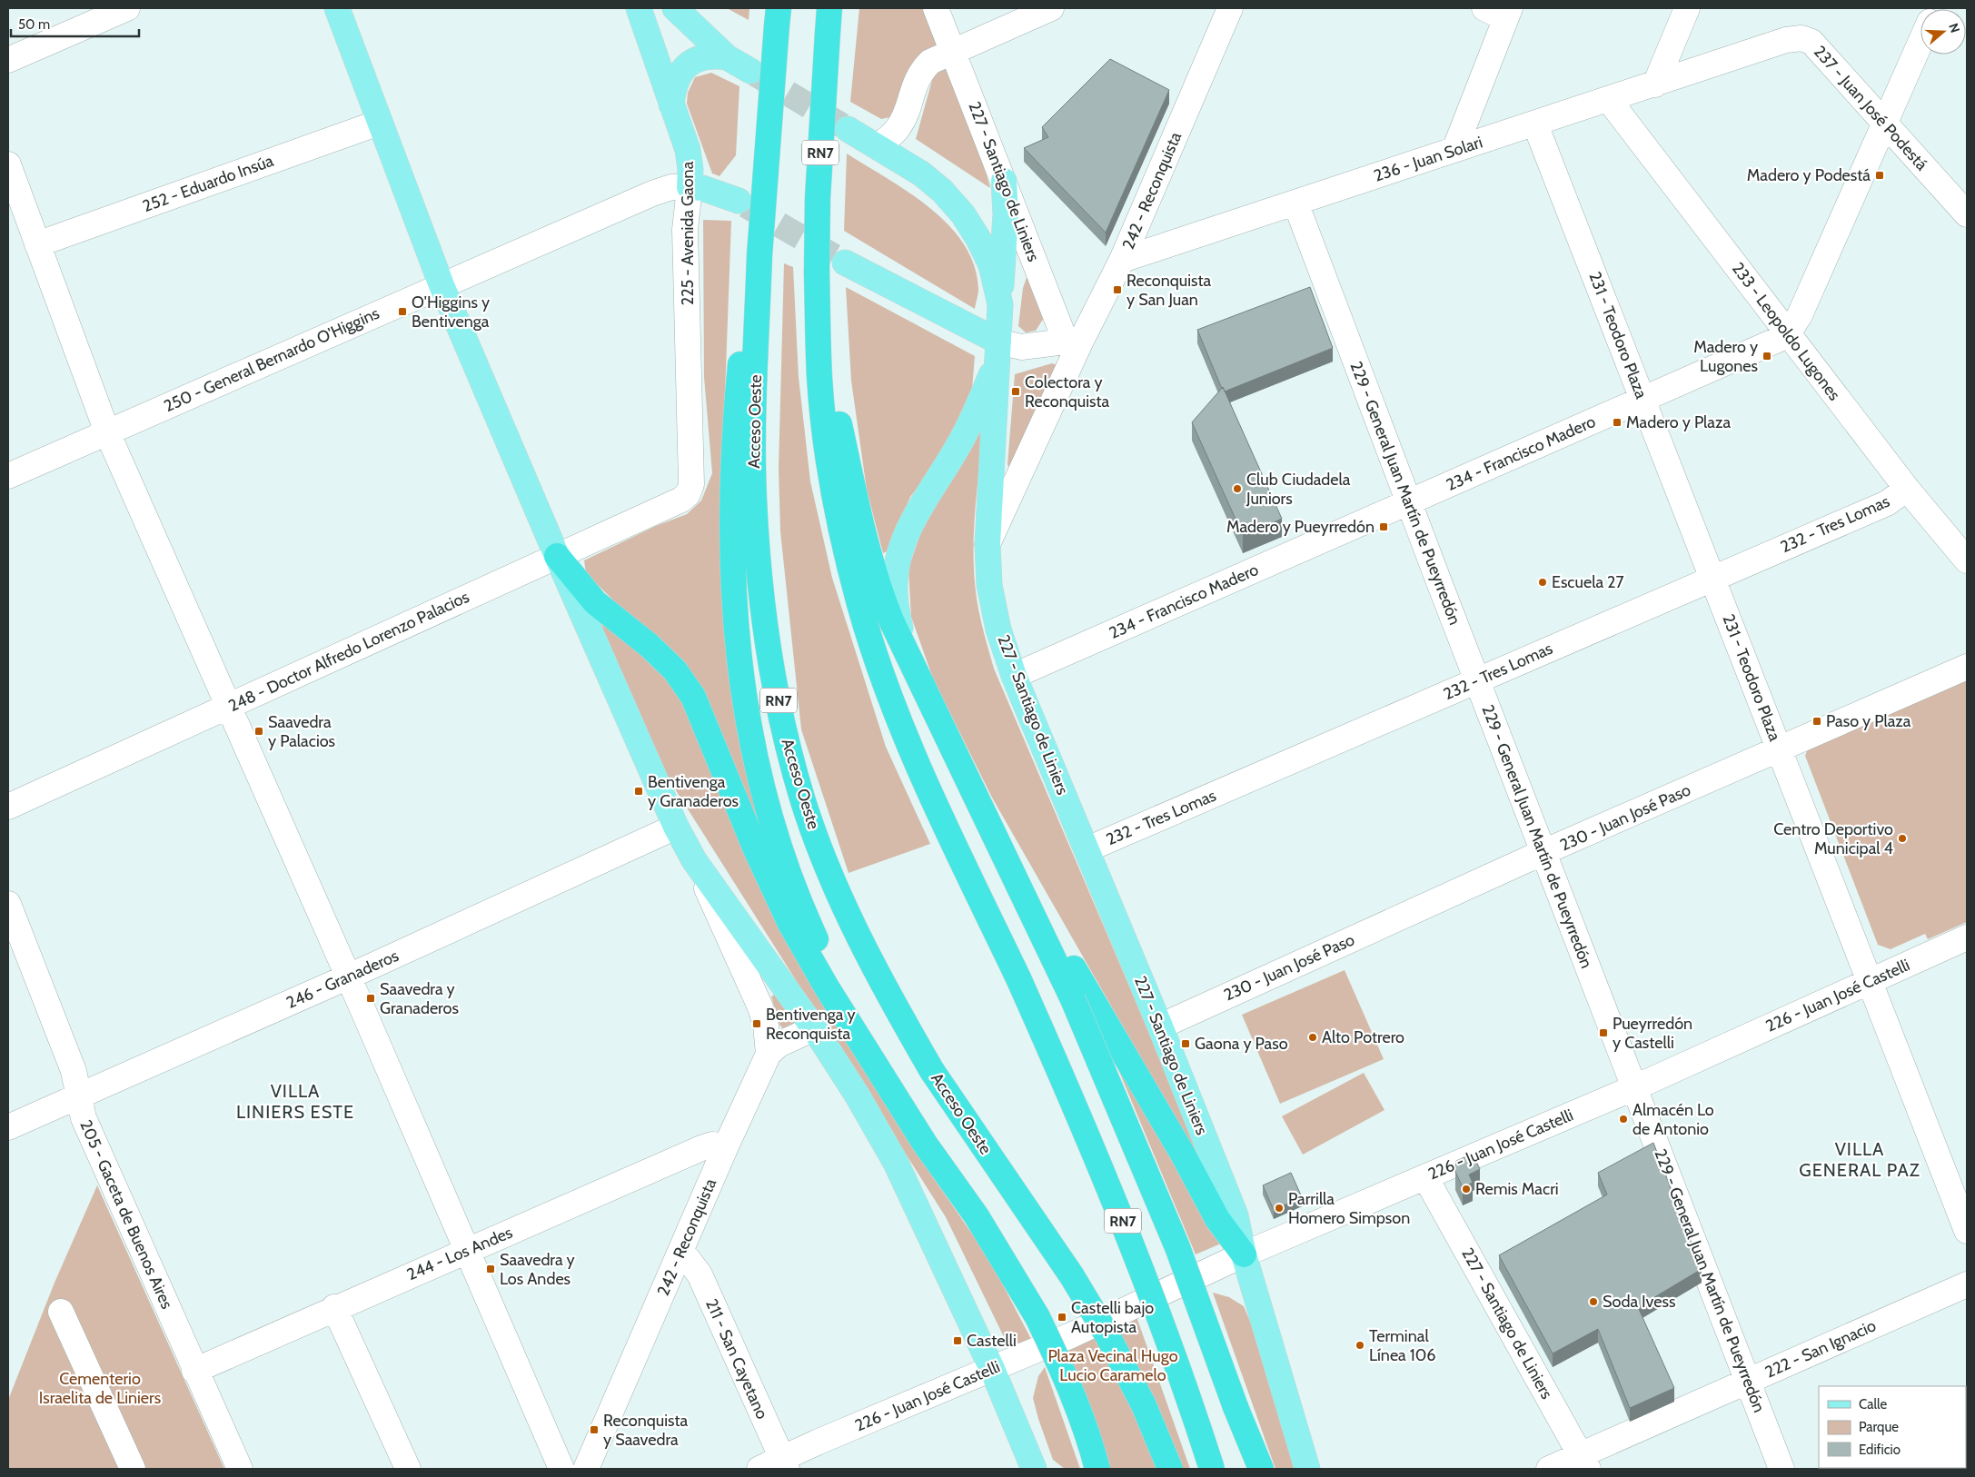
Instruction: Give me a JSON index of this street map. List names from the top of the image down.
{
  "streets": {
    "highway": ["RN7", "Acceso Oeste"],
    "main road": ["227 - Santiago de Liniers", "225 - Avenida Gaona", "250 - General Bernardo O'Higgins"],
    "street": [
      "237 - Juan José Podestá",
      "236 - Juan Solari",
      "252 - Eduardo Insúa",
      "242 - Reconquista",
      "233 - Leopoldo Lugones",
      "231 - Teodoro Plaza",
      "234 - Francisco Madero",
      "229 - General Juan Martín de Pueyrredón",
      "232 - Tres Lomas",
      "248 - Doctor Alfredo Lorenzo Palacios",
      "230 - Juan José Paso",
      "246 - Granaderos",
      "226 - Juan José Castelli",
      "205 - Gaceta de Buenos Aires",
      "244 - Los Andes",
      "222 - San Ignacio",
      "211 - San Cayetano"
    ]
  },
  "crossings": [
    ["237 - Juan José Podestá", "236 - Juan Solari"],
    ["237 - Juan José Podestá", "234 - Francisco Madero"],
    ["236 - Juan Solari", "242 - Reconquista"],
    ["236 - Juan Solari", "233 - Leopoldo Lugones"],
    ["236 - Juan Solari", "231 - Teodoro Plaza"],
    ["236 - Juan Solari", "229 - General Juan Martín de Pueyrredón"],
    ["227 - Santiago de Liniers", "242 - Reconquista"],
    ["227 - Santiago de Liniers", "234 - Francisco Madero"],
    ["227 - Santiago de Liniers", "232 - Tres Lomas"],
    ["227 - Santiago de Liniers", "230 - Juan José Paso"],
    ["227 - Santiago de Liniers", "226 - Juan José Castelli"],
    ["227 - Santiago de Liniers", "222 - San Ignacio"],
    ["242 - Reconquista", "244 - Los Andes"],
    ["242 - Reconquista", "211 - San Cayetano"],
    ["225 - Avenida Gaona", "250 - General Bernardo O'Higgins"],
    ["225 - Avenida Gaona", "248 - Doctor Alfredo Lorenzo Palacios"],
    ["233 - Leopoldo Lugones", "234 - Francisco Madero"],
    ["233 - Leopoldo Lugones", "232 - Tres Lomas"],
    ["231 - Teodoro Plaza", "234 - Francisco Madero"],
    ["231 - Teodoro Plaza", "232 - Tres Lomas"],
    ["231 - Teodoro Plaza", "230 - Juan José Paso"],
    ["231 - Teodoro Plaza", "226 - Juan José Castelli"],
    ["234 - Francisco Madero", "229 - General Juan Martín de Pueyrredón"],
    ["229 - General Juan Martín de Pueyrredón", "232 - Tres Lomas"],
    ["229 - General Juan Martín de Pueyrredón", "230 - Juan José Paso"],
    ["229 - General Juan Martín de Pueyrredón", "226 - Juan José Castelli"],
    ["229 - General Juan Martín de Pueyrredón", "222 - San Ignacio"],
    ["246 - Granaderos", "205 - Gaceta de Buenos Aires"],
    ["226 - Juan José Castelli", "211 - San Cayetano"],
    ["205 - Gaceta de Buenos Aires", "244 - Los Andes"]
  ],
  "districts": ["VILLA LINIERS ESTE", "VILLA GENERAL PAZ"],
  "parks": ["Plaza Vecinal Hugo Lucio Caramelo", "Cementerio Israelita de Liniers"],
  "places": {
    "transit": [
      "Madero y Podestá",
      "Reconquista y San Juan",
      "O'Higgins y Bentivenga",
      "Madero y Lugones",
      "Colectora y Reconquista",
      "Madero y Plaza",
      "Madero y Pueyrredón",
      "Paso y Plaza",
      "Saavedra y Palacios",
      "Bentivenga y Granaderos",
      "Saavedra y Granaderos",
      "Bentivenga y Reconquista",
      "Pueyrredón y Castelli",
      "Gaona y Paso",
      "Saavedra y Los Andes",
      "Castelli bajo Autopista",
      "Castelli",
      "Reconquista y Saavedra"
    ],
    "other": [
      "Club Ciudadela Juniors",
      "Escuela 27",
      "Centro Deportivo Municipal 4",
      "Alto Potrero",
      "Almacén Lo de Antonio",
      "Remis Macri",
      "Parrilla Homero Simpson",
      "Soda Ivess",
      "Terminal Línea 106"
    ]
  },
  "legend": ["Calle", "Parque", "Edificio"],
  "scale_bar": "50 m",
  "north": "right"
}
